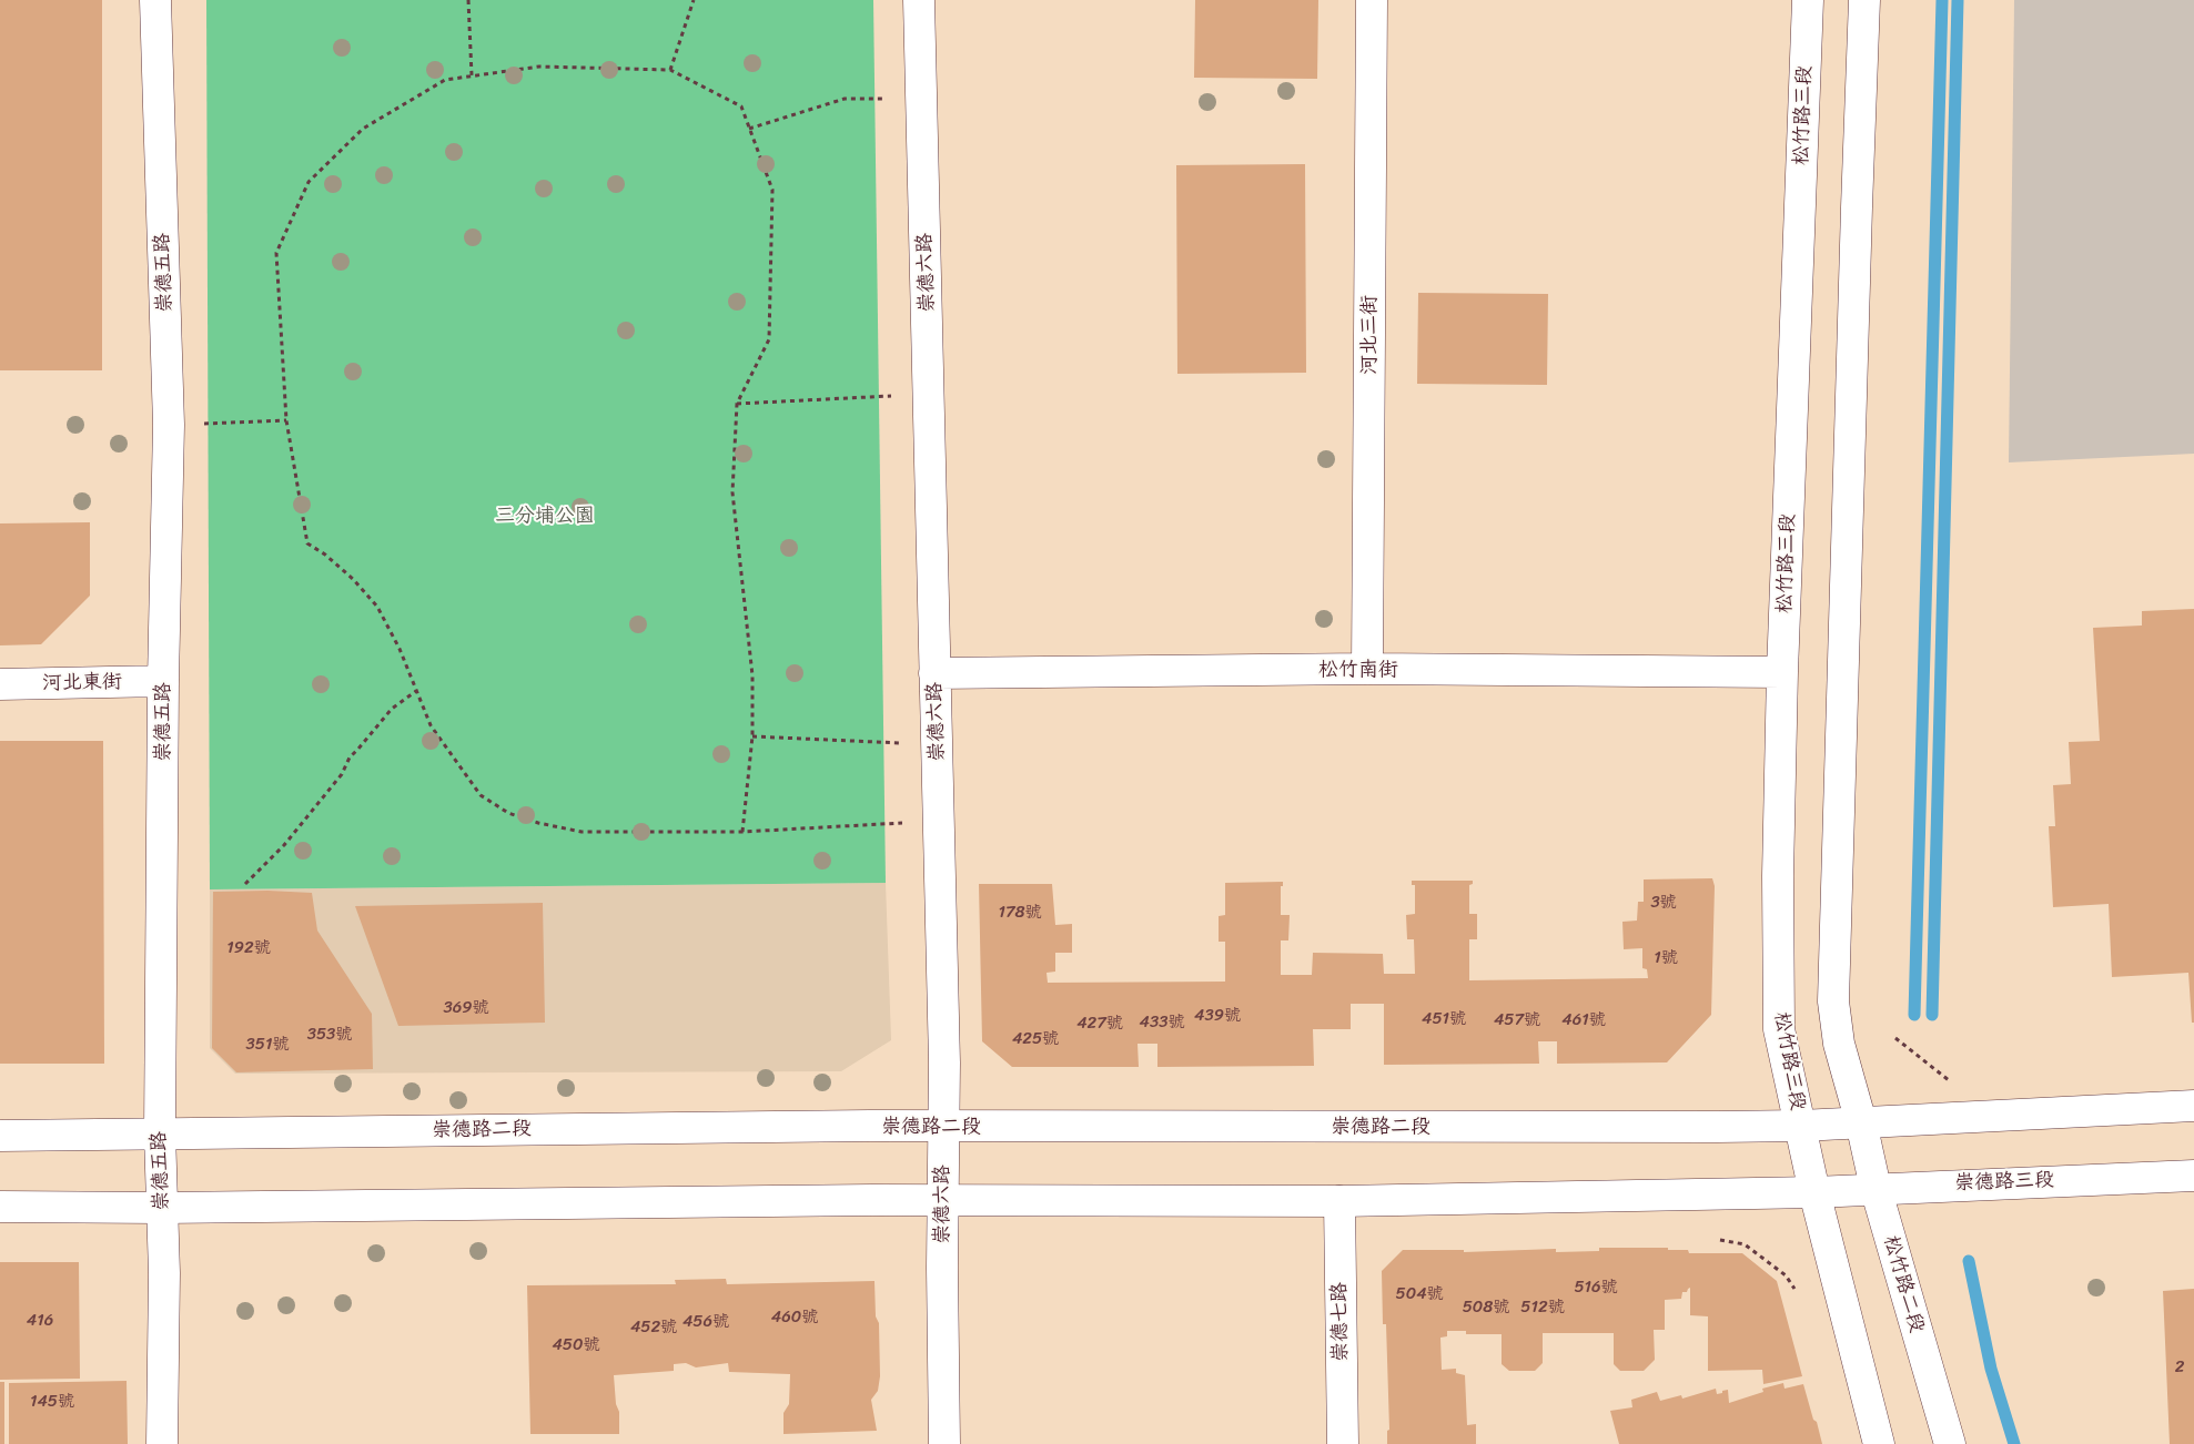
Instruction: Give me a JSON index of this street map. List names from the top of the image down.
{
  "streets": {
    "street": [
      "松竹路三段",
      "崇德五路",
      "崇德六路",
      "河北三街",
      "松竹南街",
      "河北東街",
      "崇德路二段",
      "崇德路三段",
      "松竹路二段",
      "崇德七路"
    ]
  },
  "crossings": [
    ["松竹路三段", "松竹南街"],
    ["松竹路三段", "崇德路二段"],
    ["崇德五路", "河北東街"],
    ["崇德五路", "崇德路二段"],
    ["崇德六路", "松竹南街"],
    ["崇德六路", "崇德路二段"],
    ["河北三街", "松竹南街"],
    ["崇德路二段", "松竹路二段"],
    ["崇德路三段", "松竹路二段"]
  ],
  "parks": ["三分埔公園"],
  "house_numbers": [
    "3號",
    "178號",
    "192號",
    "1號",
    "369號",
    "439號",
    "451號",
    "457號",
    "461號",
    "433號",
    "427號",
    "353號",
    "425號",
    "351號",
    "516號",
    "504號",
    "508號",
    "512號",
    "460號",
    "416",
    "456號",
    "452號",
    "450號",
    "2",
    "145號"
  ]
}
